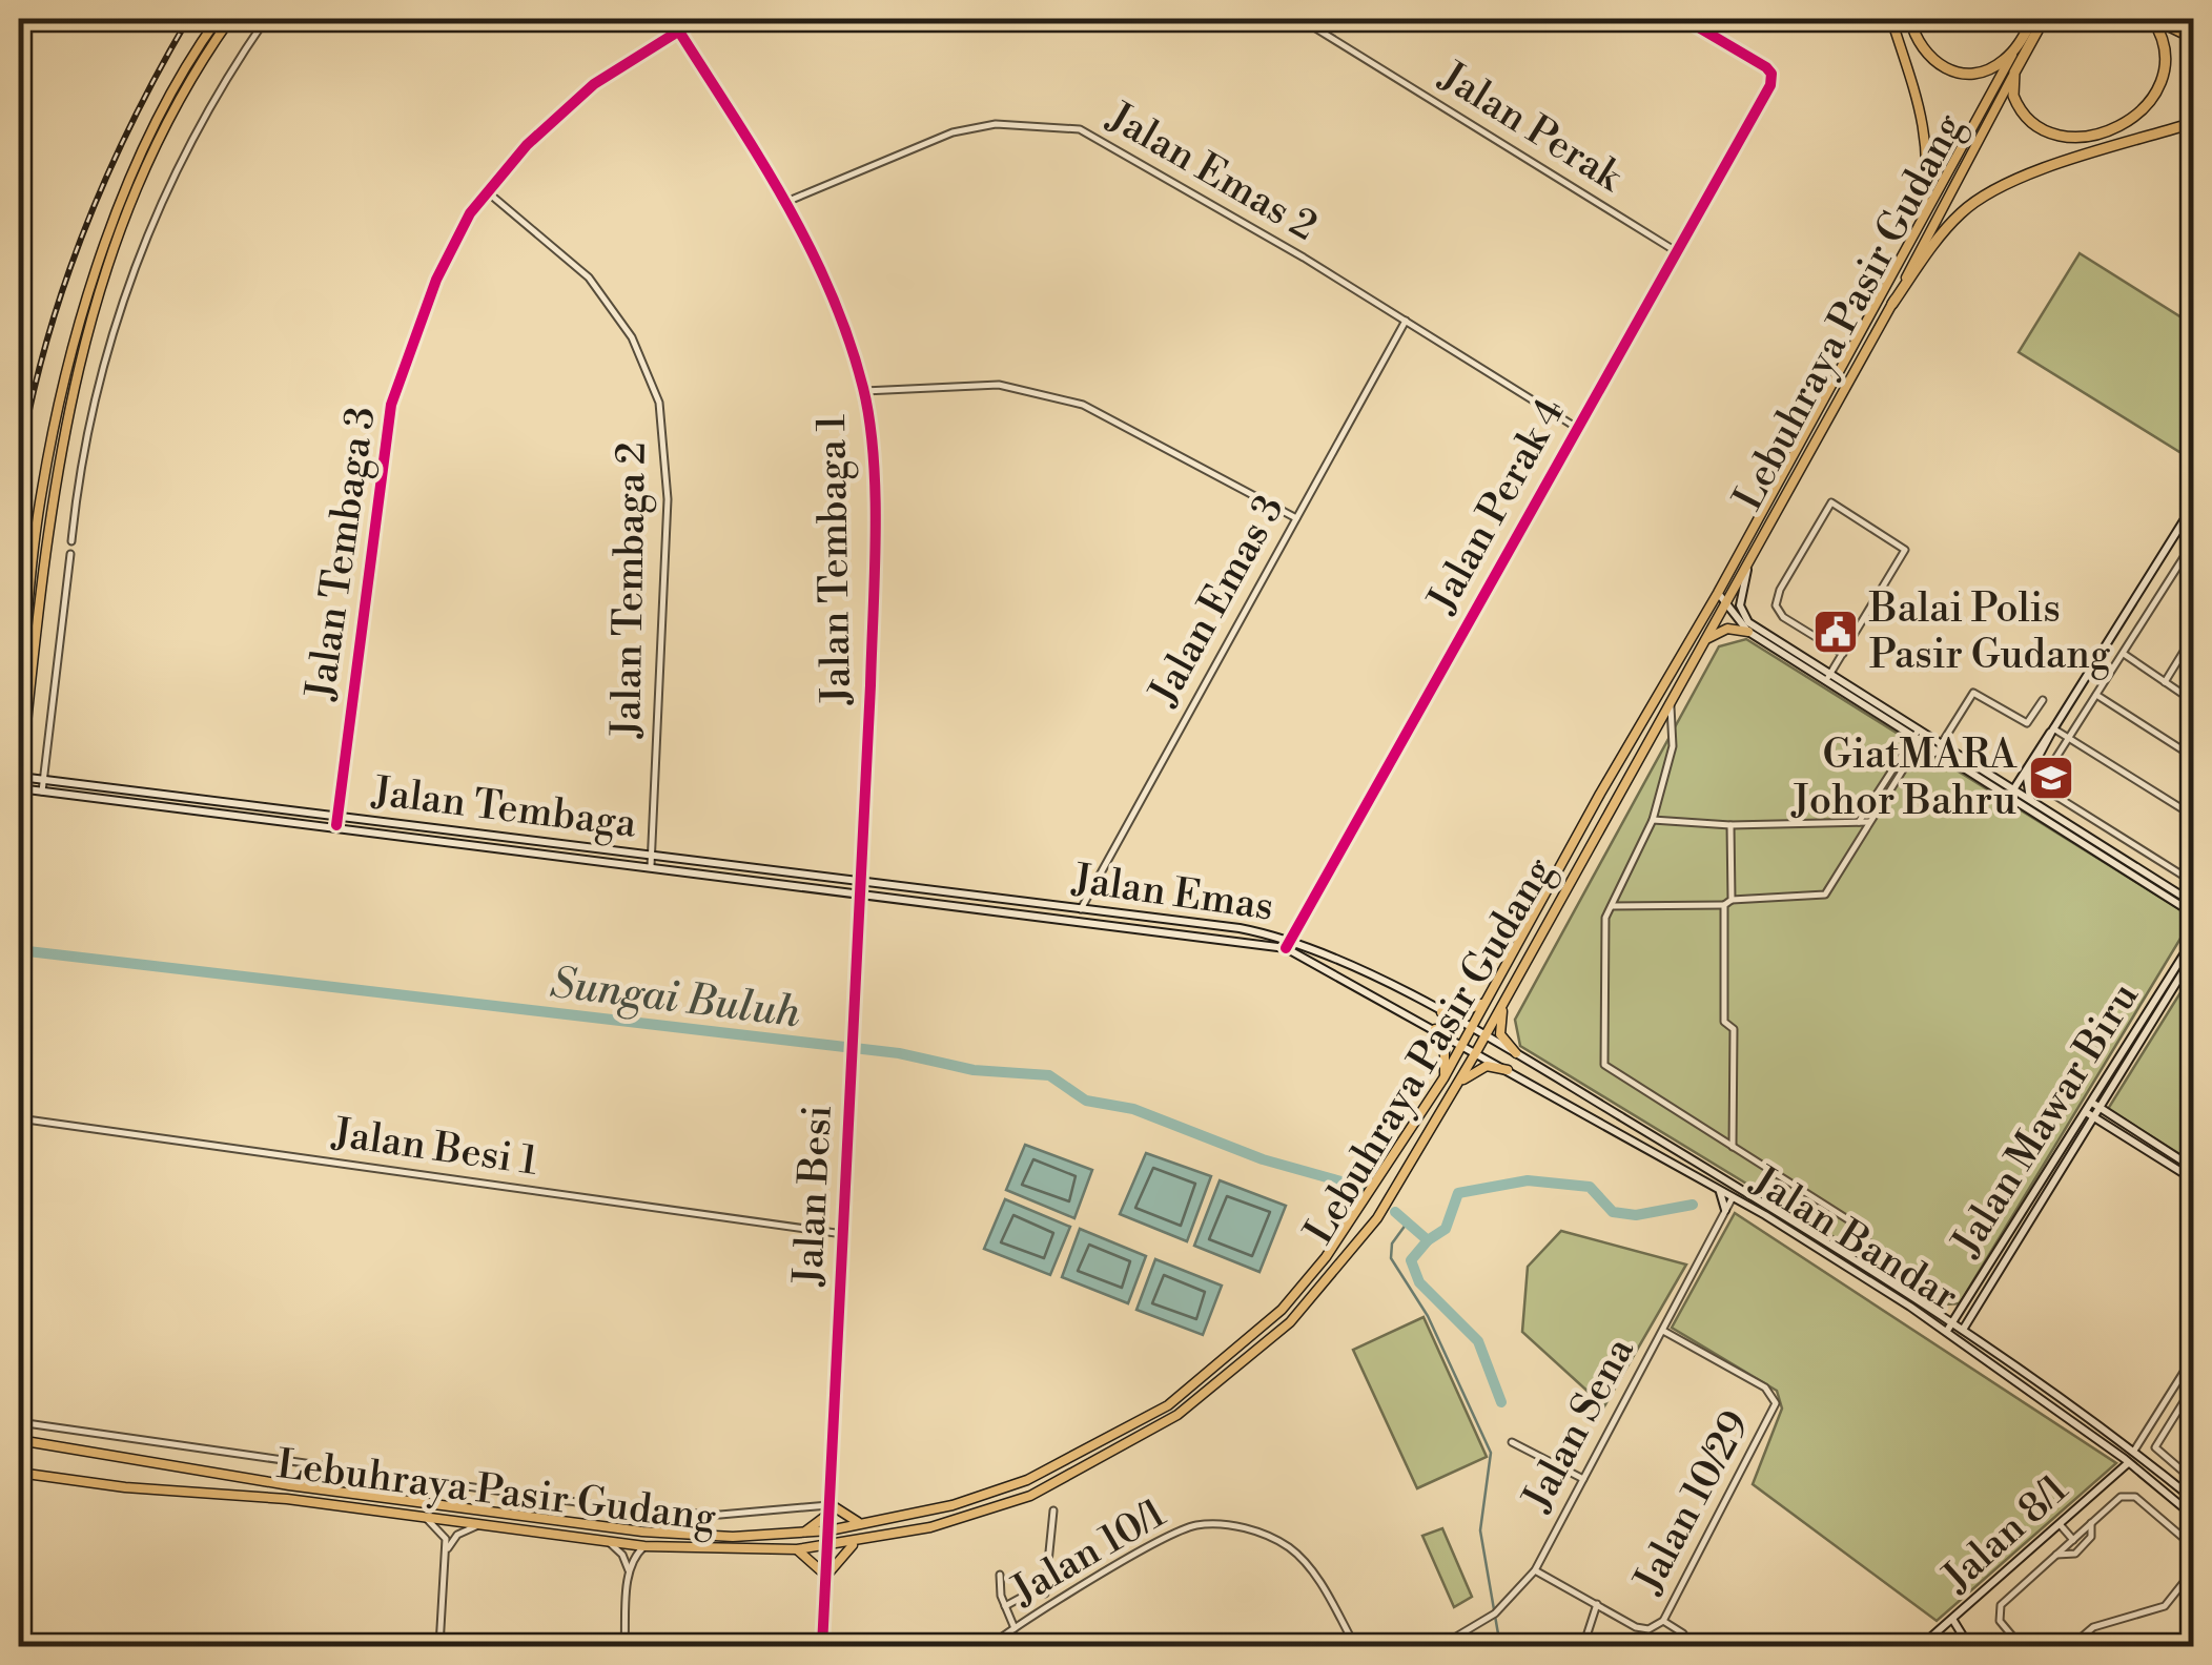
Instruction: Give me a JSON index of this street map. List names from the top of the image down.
{
  "streets": {
    "highway": ["Lebuhraya Pasir Gudang"],
    "main road": [
      "Jalan Tembaga 1",
      "Jalan Tembaga",
      "Jalan Emas",
      "Jalan Mawar Biru",
      "Jalan Besi",
      "Jalan Bandar",
      "Jalan 8/1"
    ],
    "street": [
      "Jalan Perak",
      "Jalan Emas 2",
      "Jalan Perak 4",
      "Jalan Tembaga 3",
      "Jalan Tembaga 2",
      "Jalan Emas 3",
      "Jalan Besi 1",
      "Jalan Sena",
      "Jalan 10/29",
      "Jalan 10/1"
    ]
  },
  "crossings": [
    ["Jalan Perak", "Jalan Perak 4"],
    ["Jalan Emas 2", "Jalan Perak 4"],
    ["Jalan Emas 2", "Jalan Tembaga 1"],
    ["Jalan Emas 2", "Jalan Emas 3"],
    ["Lebuhraya Pasir Gudang", "Jalan Emas"],
    ["Lebuhraya Pasir Gudang", "Jalan Besi"],
    ["Lebuhraya Pasir Gudang", "Jalan Bandar"],
    ["Jalan Perak 4", "Jalan Emas"],
    ["Jalan Tembaga 3", "Jalan Tembaga 1"],
    ["Jalan Tembaga 3", "Jalan Tembaga 2"],
    ["Jalan Tembaga 3", "Jalan Tembaga"],
    ["Jalan Tembaga 1", "Jalan Tembaga"],
    ["Jalan Tembaga 1", "Jalan Emas"],
    ["Jalan Tembaga 1", "Jalan Besi"],
    ["Jalan Tembaga 2", "Jalan Tembaga"],
    ["Jalan Emas 3", "Jalan Emas"],
    ["Jalan Tembaga", "Jalan Emas"],
    ["Jalan Tembaga", "Jalan Besi"],
    ["Jalan Emas", "Jalan Besi"],
    ["Jalan Emas", "Jalan Bandar"],
    ["Jalan Mawar Biru", "Jalan Bandar"],
    ["Jalan Besi 1", "Jalan Besi"],
    ["Jalan Bandar", "Jalan Sena"],
    ["Jalan Bandar", "Jalan 8/1"],
    ["Jalan Sena", "Jalan 10/29"]
  ],
  "water": ["Sungai Buluh"],
  "places": {
    "public building": ["Balai Polis Pasir Gudang"],
    "school or university": ["GiatMARA Johor Bahru"]
  }
}
